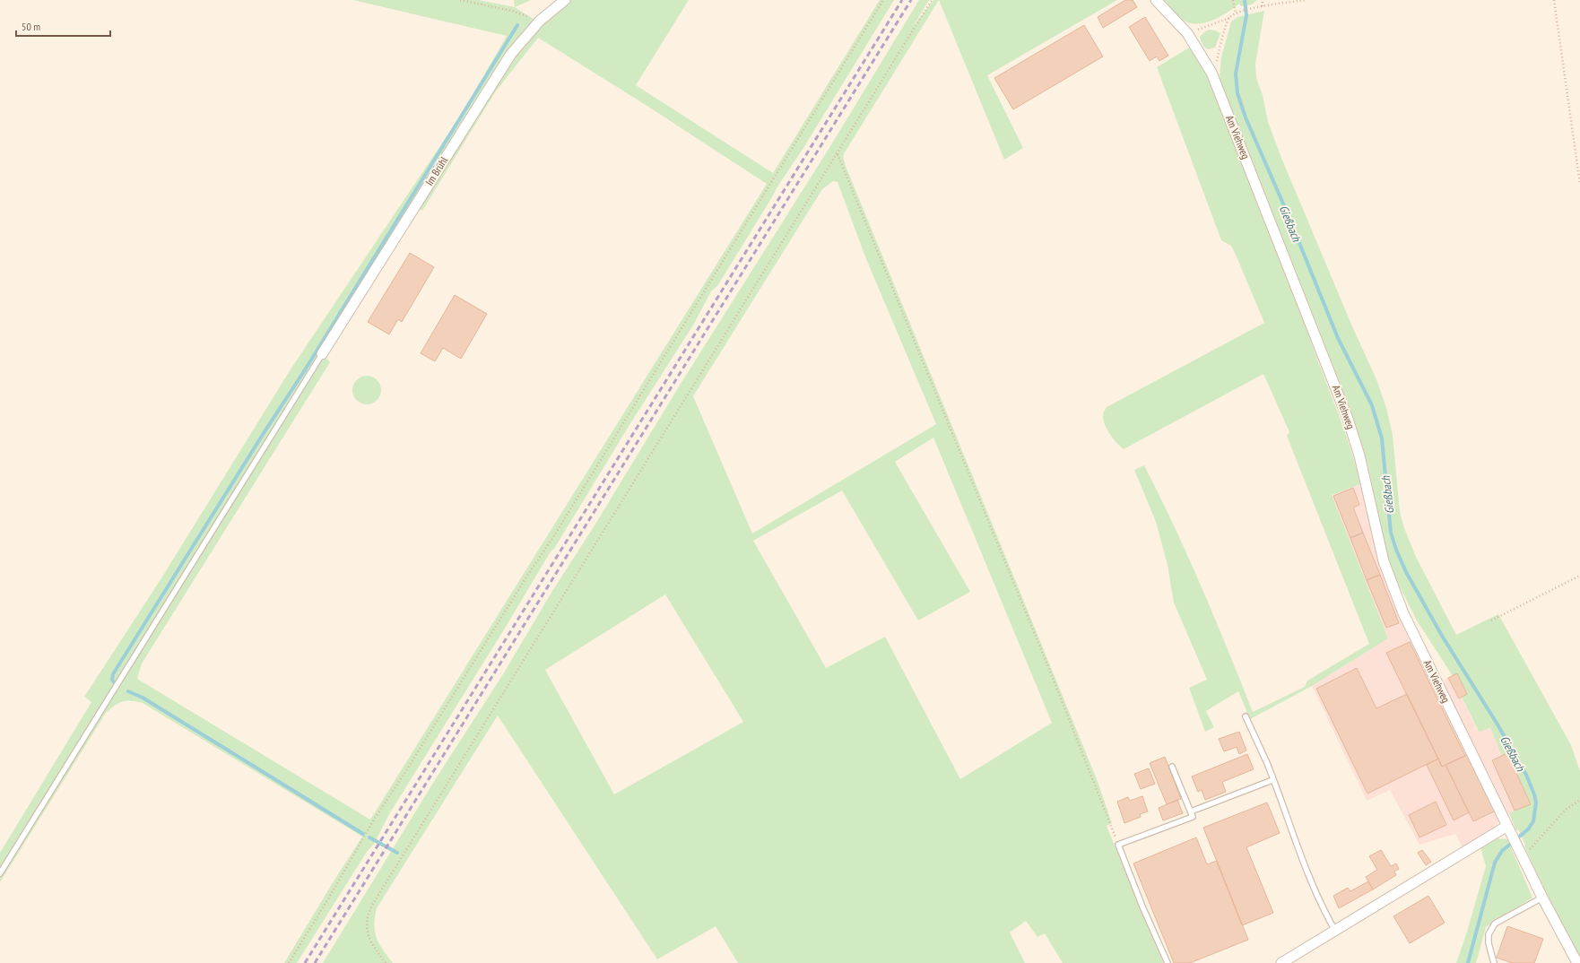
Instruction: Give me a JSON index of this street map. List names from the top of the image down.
{
  "streets": {
    "street": ["Am Viehweg", "Im Brühl"]
  },
  "water": ["Gießbach"],
  "scale_bar": "50 m"
}
